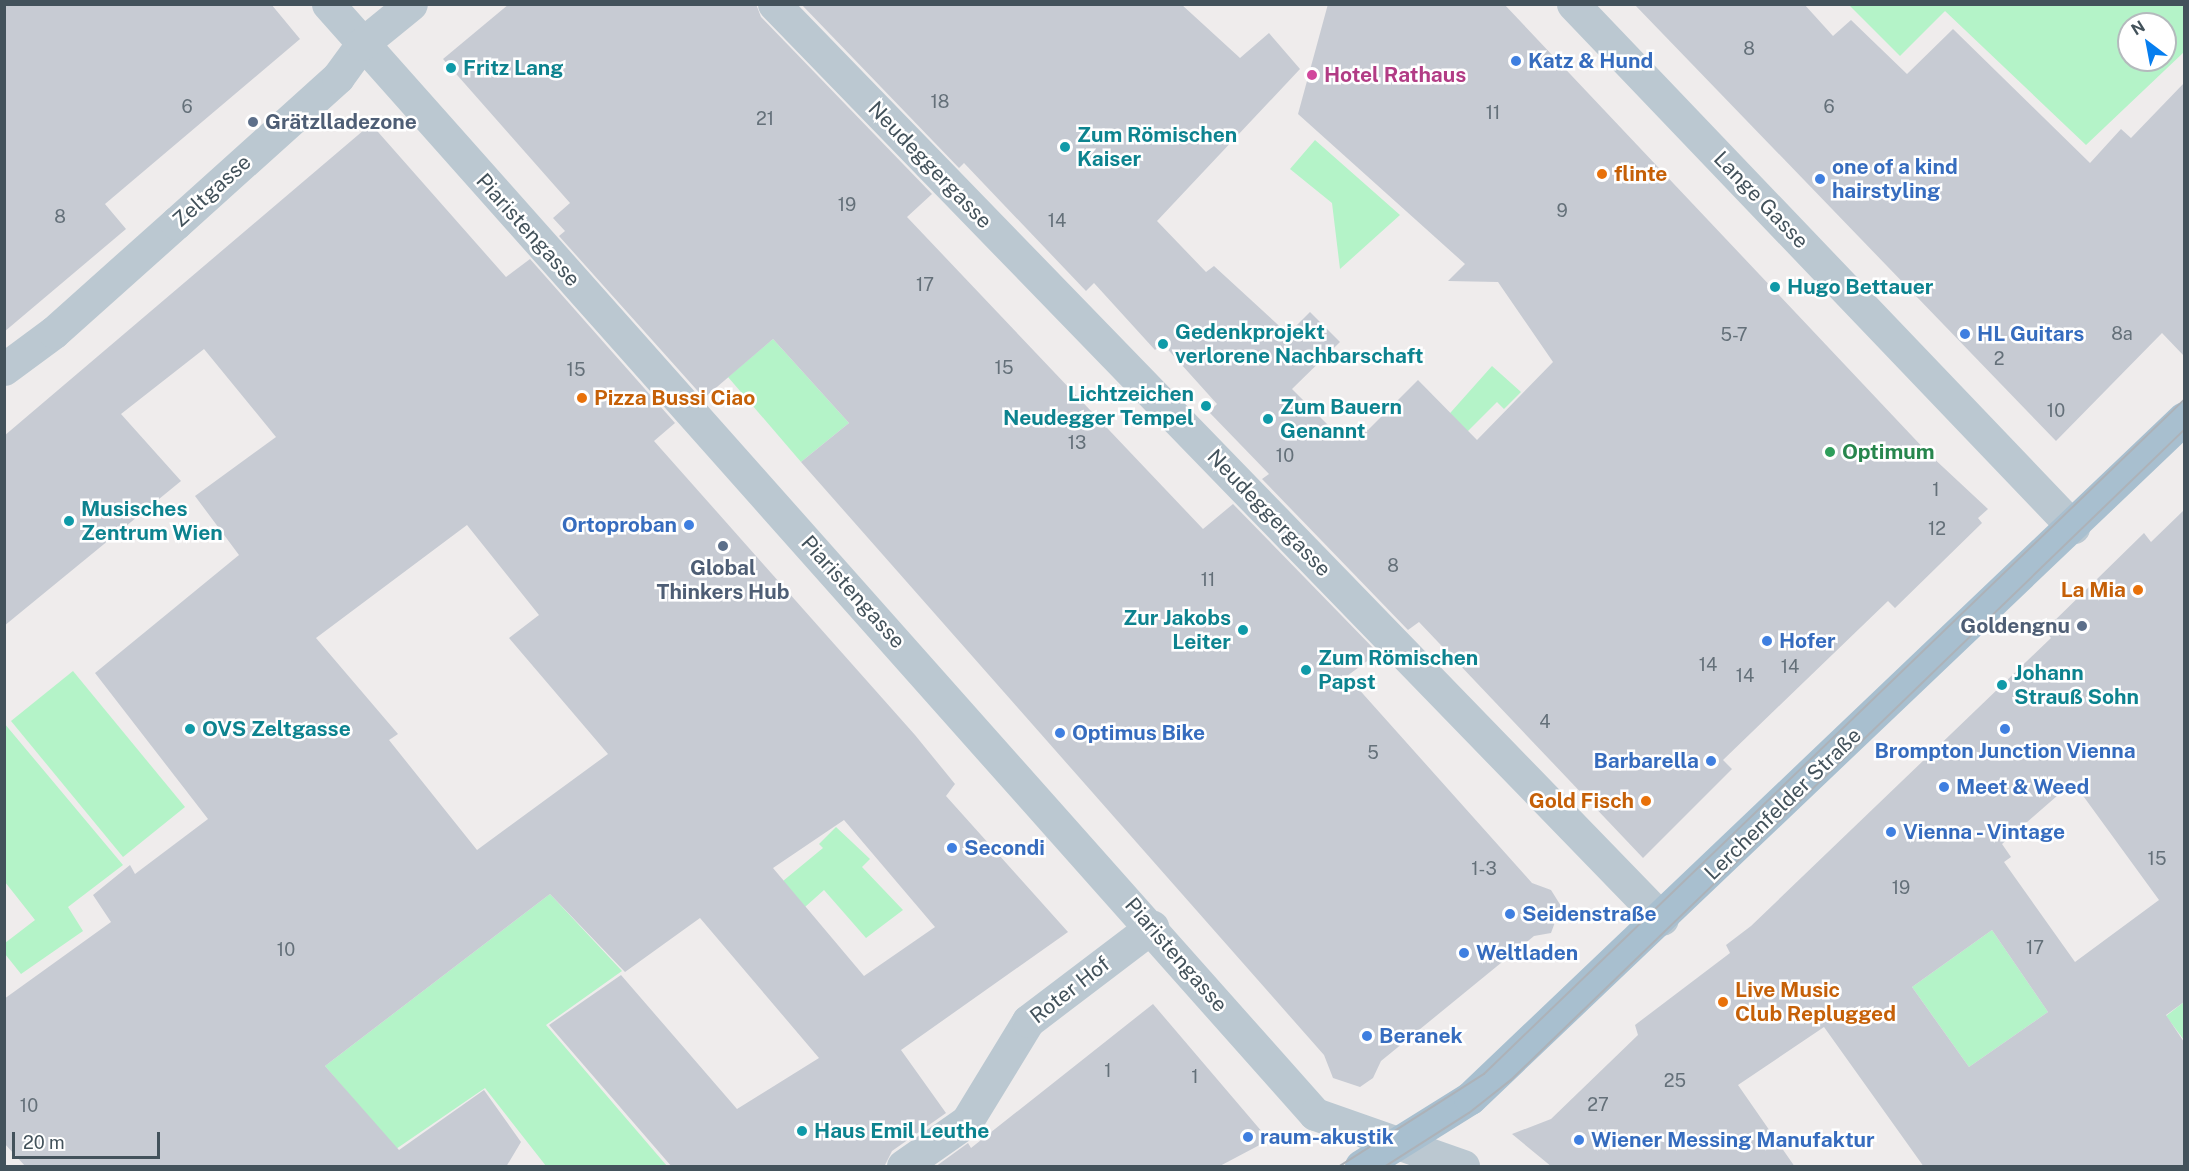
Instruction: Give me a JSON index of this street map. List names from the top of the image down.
{
  "streets": {
    "main road": ["Lerchenfelder Straße"],
    "street": [
      "Neudeggergasse",
      "Zeltgasse",
      "Lange Gasse",
      "Piaristengasse",
      "Roter Hof"
    ]
  },
  "crossings": [
    ["Neudeggergasse", "Lerchenfelder Straße"],
    ["Zeltgasse", "Piaristengasse"],
    ["Lange Gasse", "Lerchenfelder Straße"],
    ["Piaristengasse", "Lerchenfelder Straße"],
    ["Piaristengasse", "Roter Hof"]
  ],
  "places": [
    "Katz & Hund",
    "Fritz Lang",
    "Hotel Rathaus",
    "Grätzlladezone",
    "Zum Römischen Kaiser",
    "flinte",
    "one of a kind hairstyling",
    "Hugo Bettauer",
    "HL Guitars",
    "Gedenkprojekt verlorene Nachbarschaft",
    "Pizza Bussi Ciao",
    "Lichtzeichen Neudegger Tempel",
    "Zum Bauern Genannt",
    "Optimum",
    "Musisches Zentrum Wien",
    "Ortoproban",
    "Global Thinkers Hub",
    "La Mia",
    "Goldengnu",
    "Zur Jakobs Leiter",
    "Hofer",
    "Zum Römischen Papst",
    "Johann Strauß Sohn",
    "OVS Zeltgasse",
    "Brompton Junction Vienna",
    "Optimus Bike",
    "Barbarella",
    "Meet & Weed",
    "Gold Fisch",
    "Vienna - Vintage",
    "Secondi",
    "Seidenstraße",
    "Weltladen",
    "Live Music Club Replugged",
    "Beranek",
    "Haus Emil Leuthe",
    "raum-akustik",
    "Wiener Messing Manufaktur"
  ],
  "house_numbers": [
    "8",
    "18",
    "6",
    "6",
    "11",
    "21",
    "19",
    "9",
    "8",
    "14",
    "17",
    "8a",
    "5-7",
    "2",
    "15",
    "15",
    "10",
    "13",
    "10",
    "1",
    "12",
    "8",
    "11",
    "14",
    "14",
    "14",
    "4",
    "5",
    "15",
    "1-3",
    "19",
    "17",
    "10",
    "1",
    "1",
    "25",
    "27",
    "10"
  ],
  "scale_bar": "20 m",
  "north": "top left"
}
